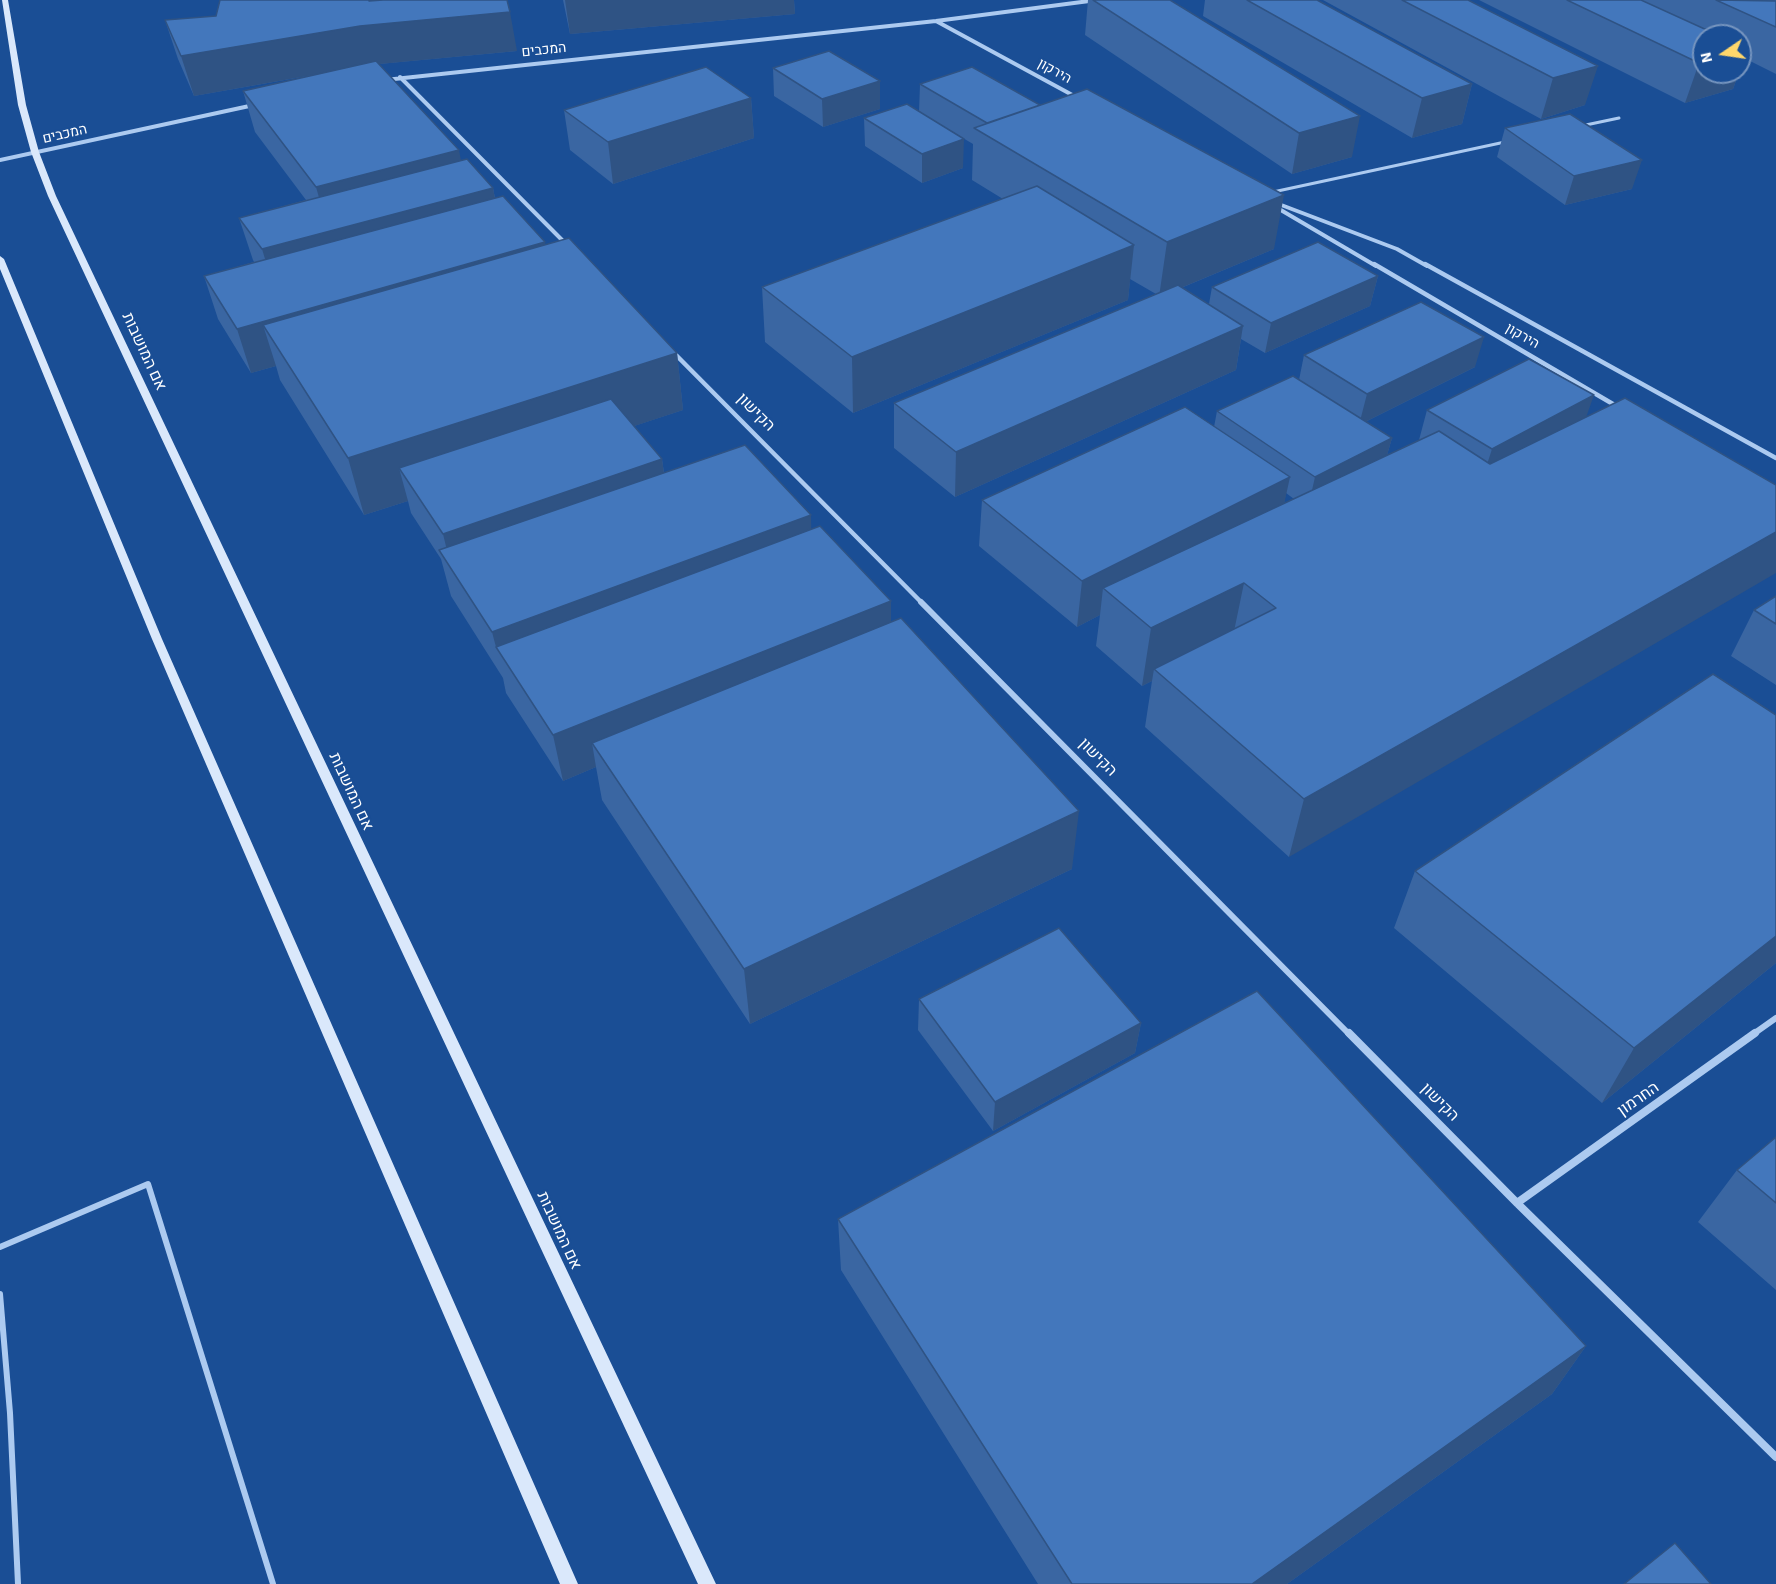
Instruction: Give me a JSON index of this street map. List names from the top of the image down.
{
  "streets": {
    "main road": ["אם המושבות"],
    "street": [
      "המכבים",
      "הירקון",
      "הקישון",
      "החרמון"
    ]
  },
  "crossings": [
    ["המכבים", "הירקון"],
    ["המכבים", "אם המושבות"],
    ["הקישון", "החרמון"]
  ],
  "north": "left"
}
